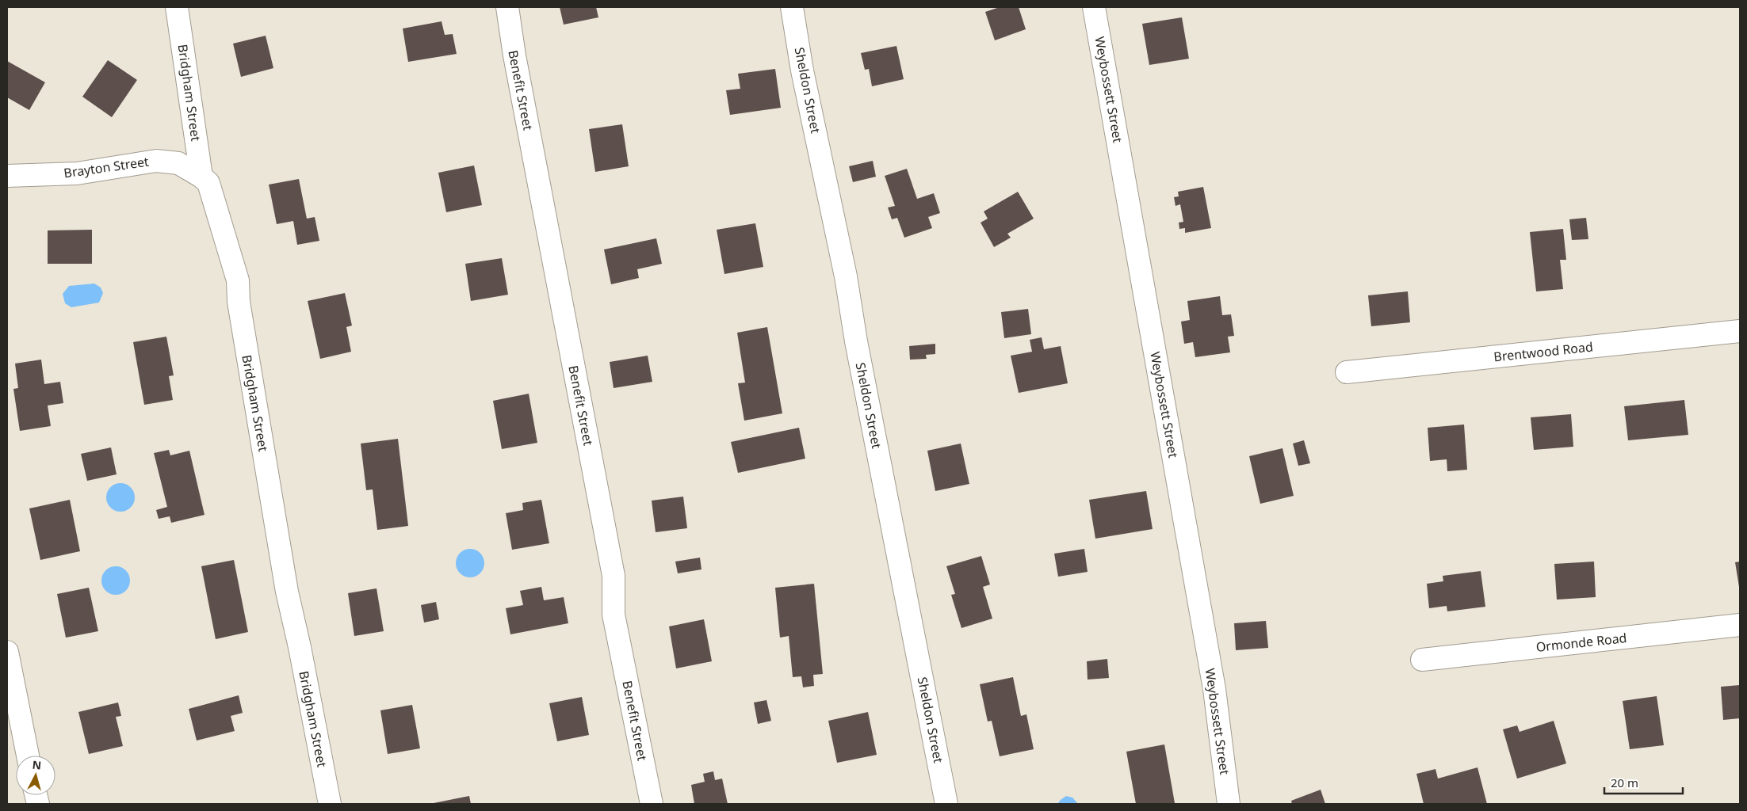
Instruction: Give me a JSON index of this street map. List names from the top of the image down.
{
  "streets": {
    "street": [
      "Weybossett Street",
      "Benefit Street",
      "Sheldon Street",
      "Bridgham Street",
      "Brayton Street",
      "Brentwood Road",
      "Ormonde Road"
    ]
  },
  "crossings": [
    ["Bridgham Street", "Brayton Street"]
  ],
  "scale_bar": "20 m",
  "north": "top"
}
